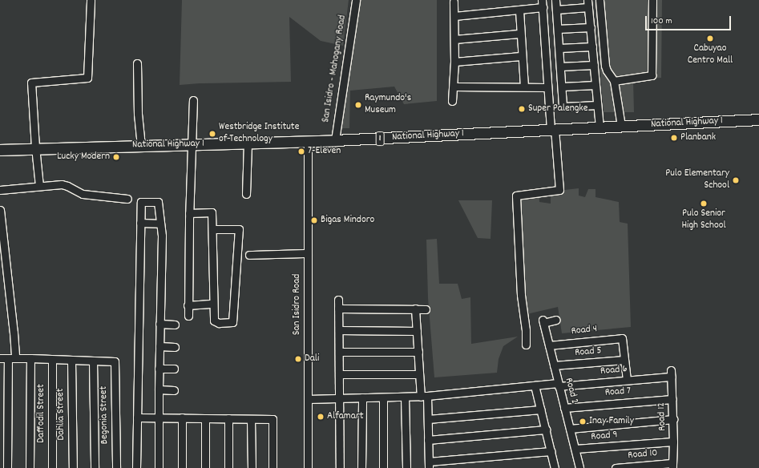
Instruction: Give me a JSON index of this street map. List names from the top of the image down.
{
  "streets": {
    "highway": ["National Highway 1", "1"],
    "street": [
      "San Isidro - Mahogany Road",
      "San Isidro Road",
      "Road 4",
      "Road 5",
      "Road 6",
      "Road 2",
      "Road 7",
      "Daffodil Street",
      "Dahlia Street",
      "Begonia Street",
      "Road 12",
      "Road 9",
      "Road 10"
    ]
  },
  "crossings": [
    ["San Isidro - Mahogany Road", "National Highway 1"],
    ["National Highway 1", "San Isidro Road"],
    ["San Isidro Road", "Road 6"],
    ["Road 4", "Road 5"],
    ["Road 4", "Road 2"],
    ["Road 5", "Road 2"],
    ["Road 6", "Road 2"],
    ["Road 6", "Road 12"],
    ["Road 2", "Road 7"],
    ["Road 2", "Road 9"],
    ["Road 7", "Road 12"],
    ["Road 12", "Road 9"],
    ["Road 12", "Road 10"]
  ],
  "places": [
    "Cabuyao Centro Mall",
    "Raymundo's Museum",
    "Super Palengke",
    "Westbridge Institute of Technology",
    "Planbank",
    "7-Eleven",
    "Lucky Modern",
    "Pulo Elementary School",
    "Pulo Senior High School",
    "Bigas Mindoro",
    "Dali",
    "Alfamart",
    "Inay Family"
  ],
  "scale_bar": "100 m"
}
